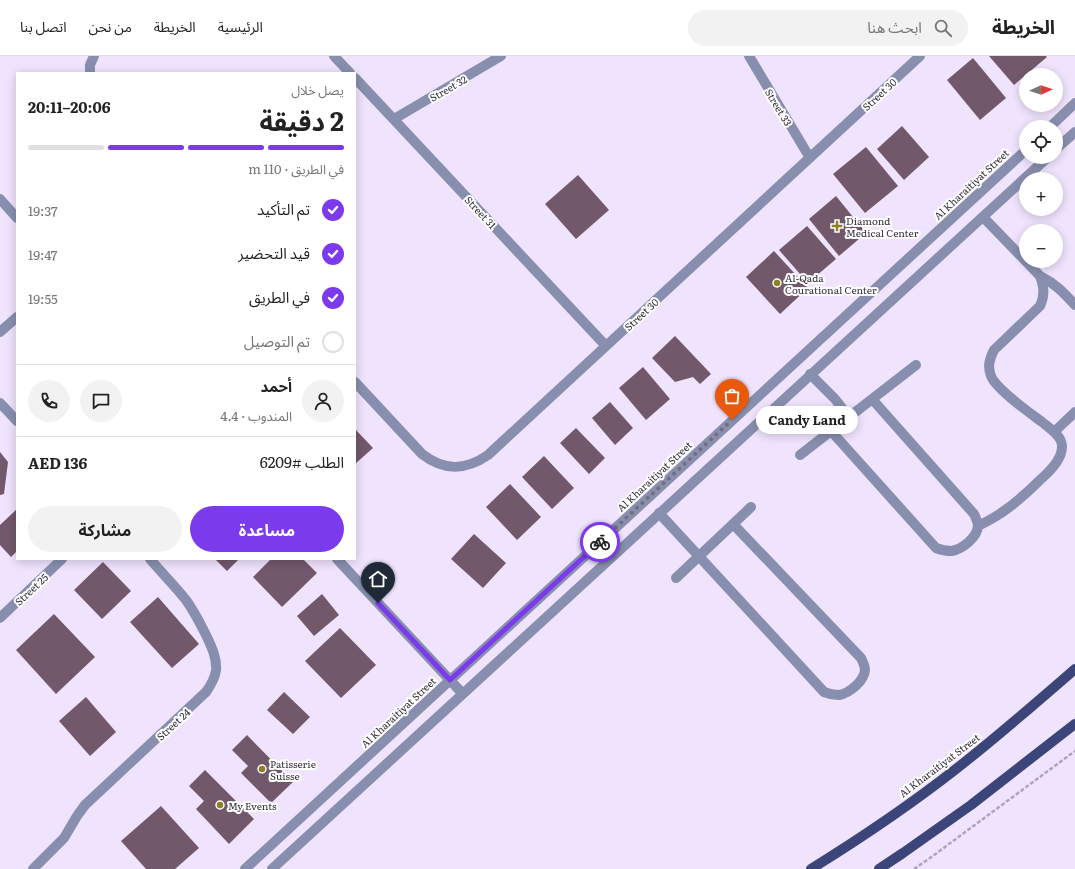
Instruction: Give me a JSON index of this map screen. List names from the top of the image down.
{
  "streets": {
    "main road": ["Al Kharaitiyat Street"],
    "street": [
      "Street 32",
      "Street 30",
      "Street 33",
      "Street 31",
      "Street 25",
      "Street 24"
    ]
  },
  "crossings": [
    ["Street 32", "Street 31"],
    ["Street 30", "Street 33"],
    ["Street 30", "Street 31"]
  ],
  "places": {
    "health": ["Diamond Medical Center"],
    "other": [
      "Al-Qada Courational Center",
      "Candy Land",
      "Patisserie Suisse",
      "My Events"
    ]
  },
  "north": "right",
  "page": {
    "header": "الخريطة",
    "search": "ابحث هنا",
    "nav": [
      "الرئيسية",
      "الخريطة",
      "من نحن",
      "اتصل بنا"
    ],
    "map_buttons": ["+", "−"],
    "heading": ["2 دقيقة", "يصل خلال", "20:06–20:11"],
    "panel": [
      "أحمد",
      "المندوب · 4.4",
      "الطلب #6209",
      "AED 136"
    ],
    "bar": "في الطريق · 110 m",
    "list": [
      ["تم التأكيد", "19:37"],
      ["قيد التحضير", "19:47"],
      ["في الطريق", "19:55"],
      "تم التوصيل"
    ],
    "bubble": "Candy Land",
    "buttons": ["مساعدة", "مشاركة"]
  }
}
